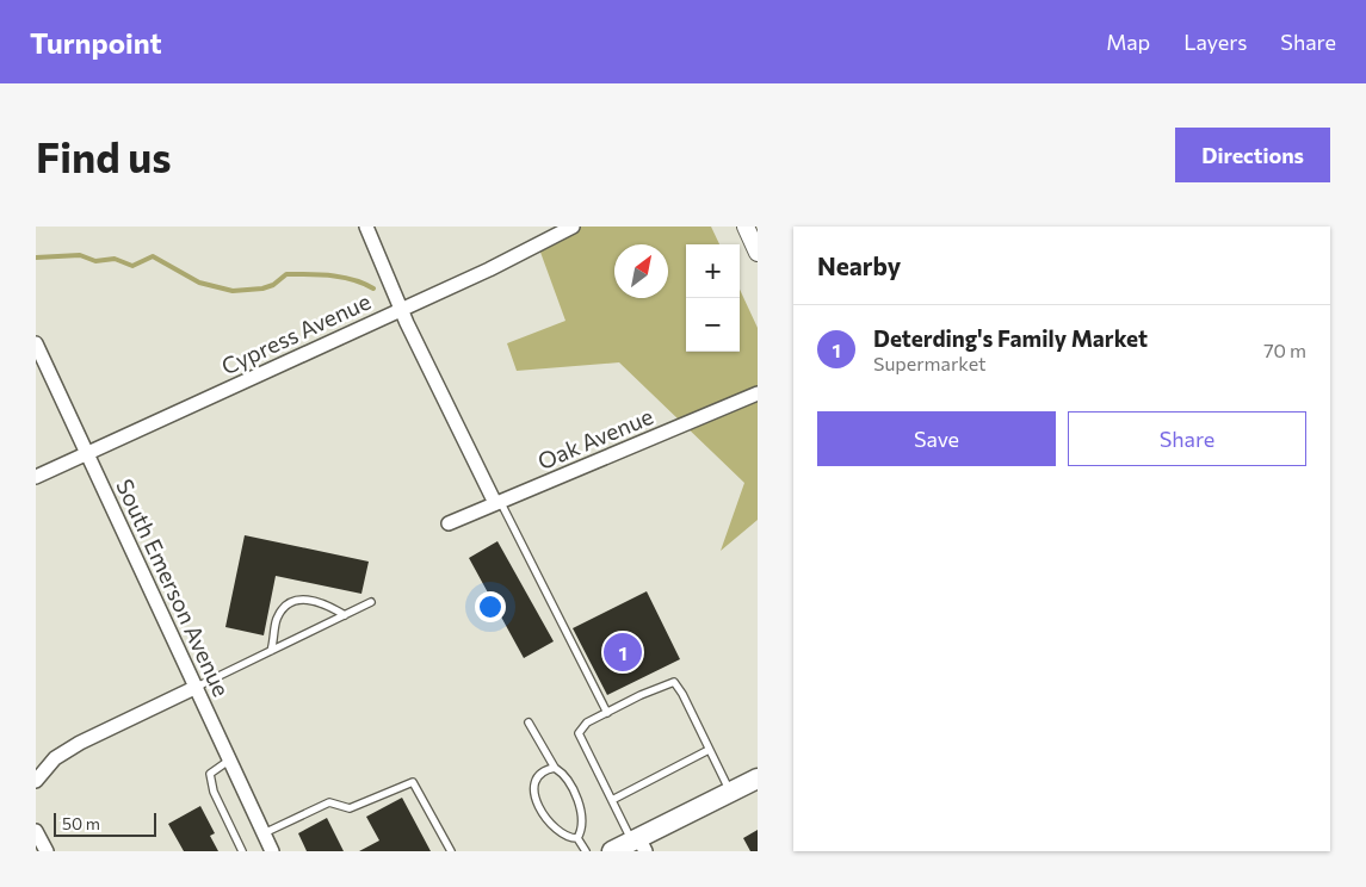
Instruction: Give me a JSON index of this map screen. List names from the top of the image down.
{
  "streets": {
    "street": ["Cypress Avenue", "Oak Avenue", "South Emerson Avenue"]
  },
  "crossings": [
    ["Cypress Avenue", "South Emerson Avenue"]
  ],
  "scale_bar": "50 m",
  "north": "top right",
  "page": {
    "header": "Turnpoint",
    "nav": ["Map", "Layers", "Share"],
    "buttons": [
      "Directions",
      ["Save", "Share"]
    ],
    "title": "Find us",
    "heading": "Nearby",
    "map_buttons": ["+", "−"],
    "list": [
      {
        "mark": "1",
        "name": "Deterding's Family Market",
        "note": "Supermarket",
        "value": "70 m"
      }
    ],
    "pins": "1",
    "scale": "50 m"
  }
}
